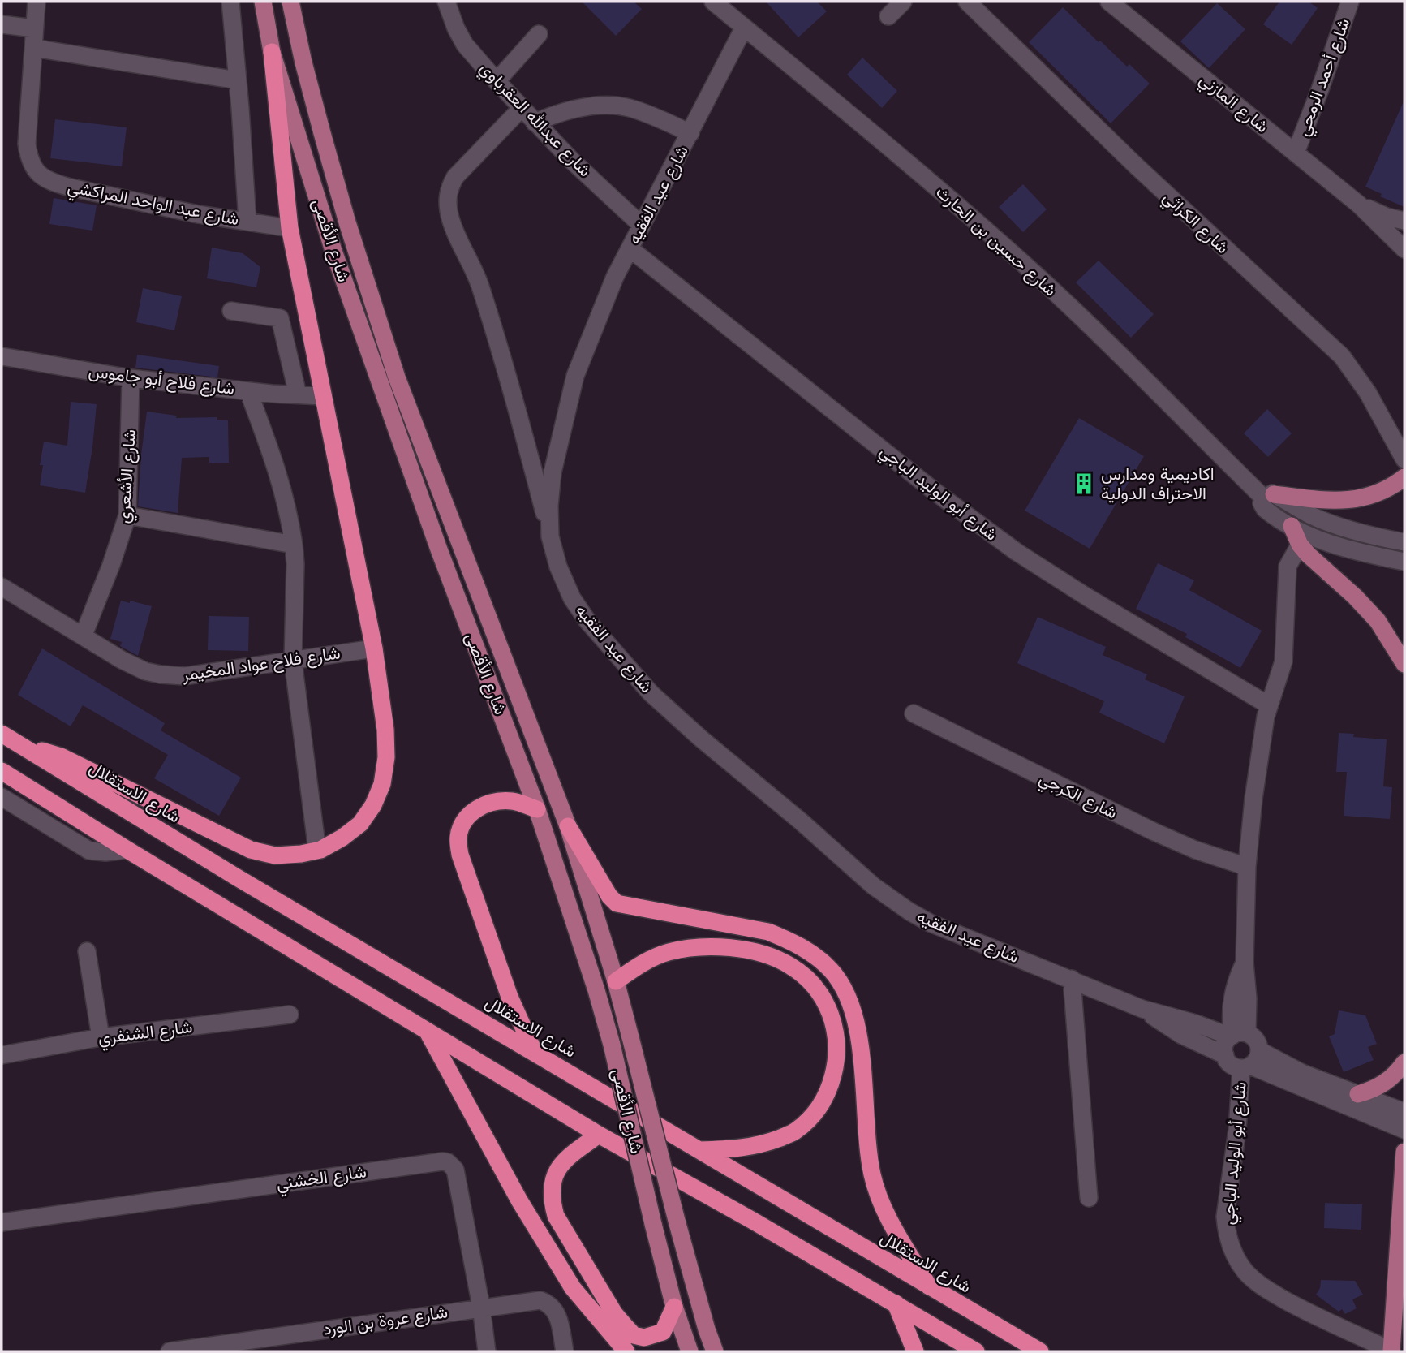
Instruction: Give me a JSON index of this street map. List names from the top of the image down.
{
  "streets": {
    "highway": ["شارع الاستقلال"],
    "main road": ["شارع الأقصى"],
    "street": [
      "شارع أحمد الرمحي",
      "شارع المازني",
      "شارع عبدالله العقرباوي",
      "شارع عيد الفقيه",
      "شارع عبد الواحد المراكشي",
      "شارع الكراثي",
      "شارع حسين بن الحارث",
      "شارع فلاح أبو جاموس",
      "شارع الأشعري",
      "شارع أبو الوليد الباجي",
      "شارع فلاح عواد المخيمر",
      "شارع الكرجي",
      "شارع الشنفري",
      "شارع الخشني",
      "شارع عروة بن الورد"
    ]
  },
  "crossings": [
    ["شارع أحمد الرمحي", "شارع المازني"],
    ["شارع عبدالله العقرباوي", "شارع عيد الفقيه"],
    ["شارع عيد الفقيه", "شارع حسين بن الحارث"],
    ["شارع عيد الفقيه", "شارع أبو الوليد الباجي"],
    ["شارع فلاح أبو جاموس", "شارع الأشعري"],
    ["شارع الأشعري", "شارع فلاح عواد المخيمر"],
    ["شارع الخشني", "شارع عروة بن الورد"]
  ],
  "places": {
    "building": ["اكاديمية ومدارس الاحتراف الدولية"]
  }
}
